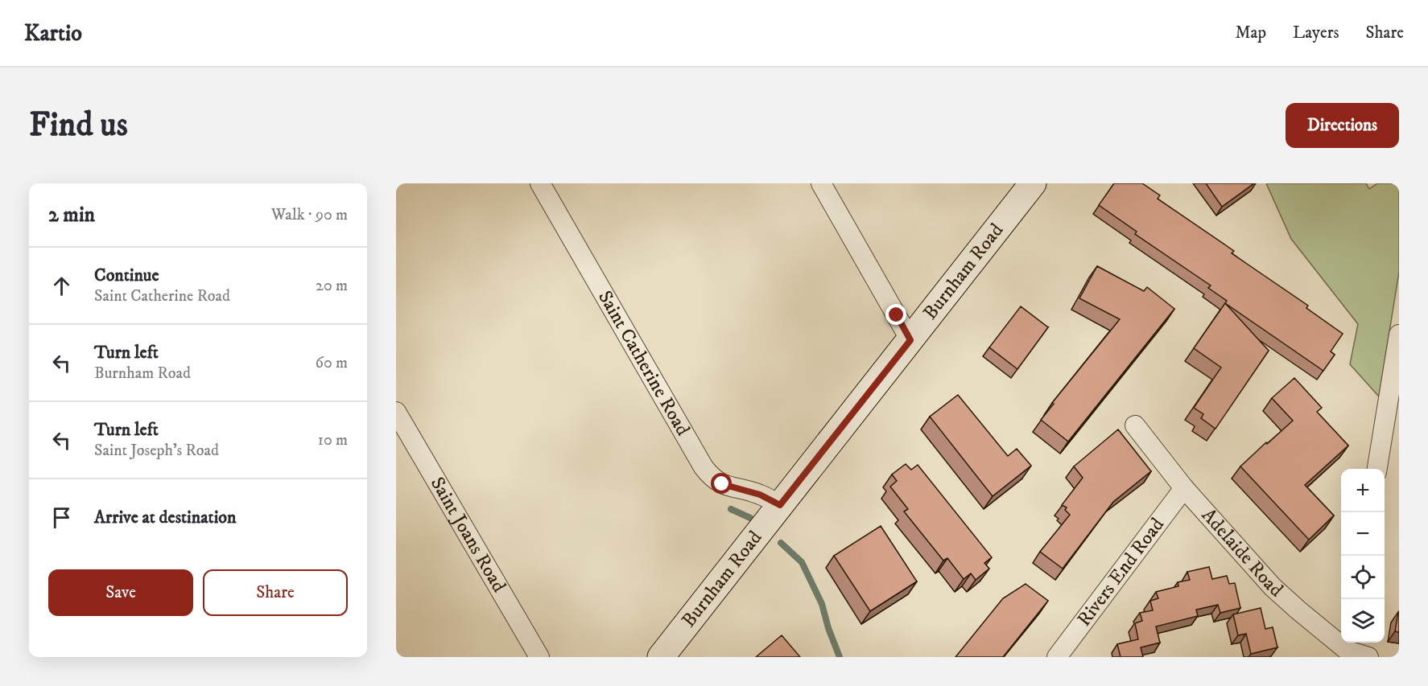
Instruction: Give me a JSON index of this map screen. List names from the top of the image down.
{
  "streets": {
    "street": [
      "Burnham Road",
      "Saint Catherine Road",
      "Saint Joans Road",
      "Adelaide Road",
      "Rivers End Road"
    ]
  },
  "crossings": [
    ["Burnham Road", "Saint Catherine Road"],
    ["Adelaide Road", "Rivers End Road"]
  ],
  "page": {
    "header": "Kartio",
    "nav": ["Map", "Layers", "Share"],
    "buttons": [
      "Directions",
      ["Save", "Share"]
    ],
    "title": "Find us",
    "heading": ["2 min", "Walk · 90 m"],
    "list": [
      ["Continue", "Saint Catherine Road", "20 m"],
      ["Turn left", "Burnham Road", "60 m"],
      ["Turn left", "Saint Joseph's Road", "10 m"],
      "Arrive at destination"
    ],
    "map_buttons": ["+", "−"]
  }
}
